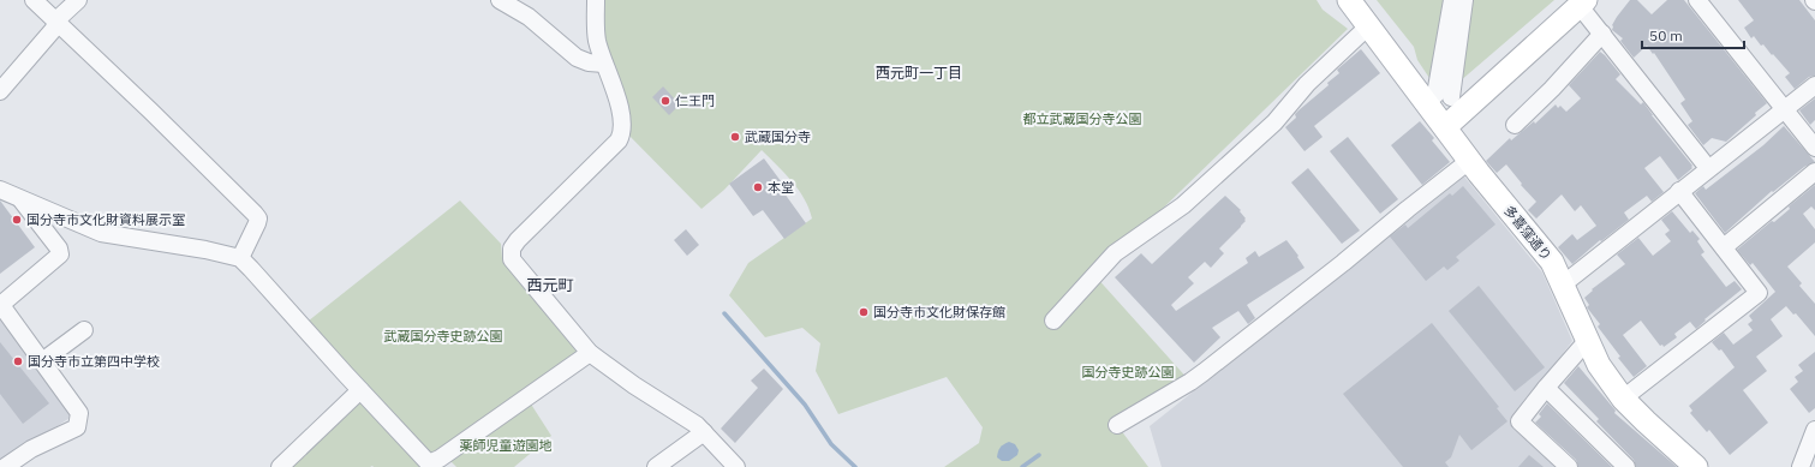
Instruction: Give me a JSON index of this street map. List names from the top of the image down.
{
  "streets": {
    "main road": ["多喜窪通り"]
  },
  "districts": ["西元町一丁目", "西元町"],
  "parks": [
    "都立武蔵国分寺公園",
    "武蔵国分寺史跡公園",
    "国分寺史跡公園",
    "薬師児童遊園地"
  ],
  "places": [
    "仁王門",
    "武蔵国分寺",
    "本堂",
    "国分寺市文化財資料展示室",
    "国分寺市文化財保存館",
    "国分寺市立第四中学校"
  ],
  "scale_bar": "50 m"
}
